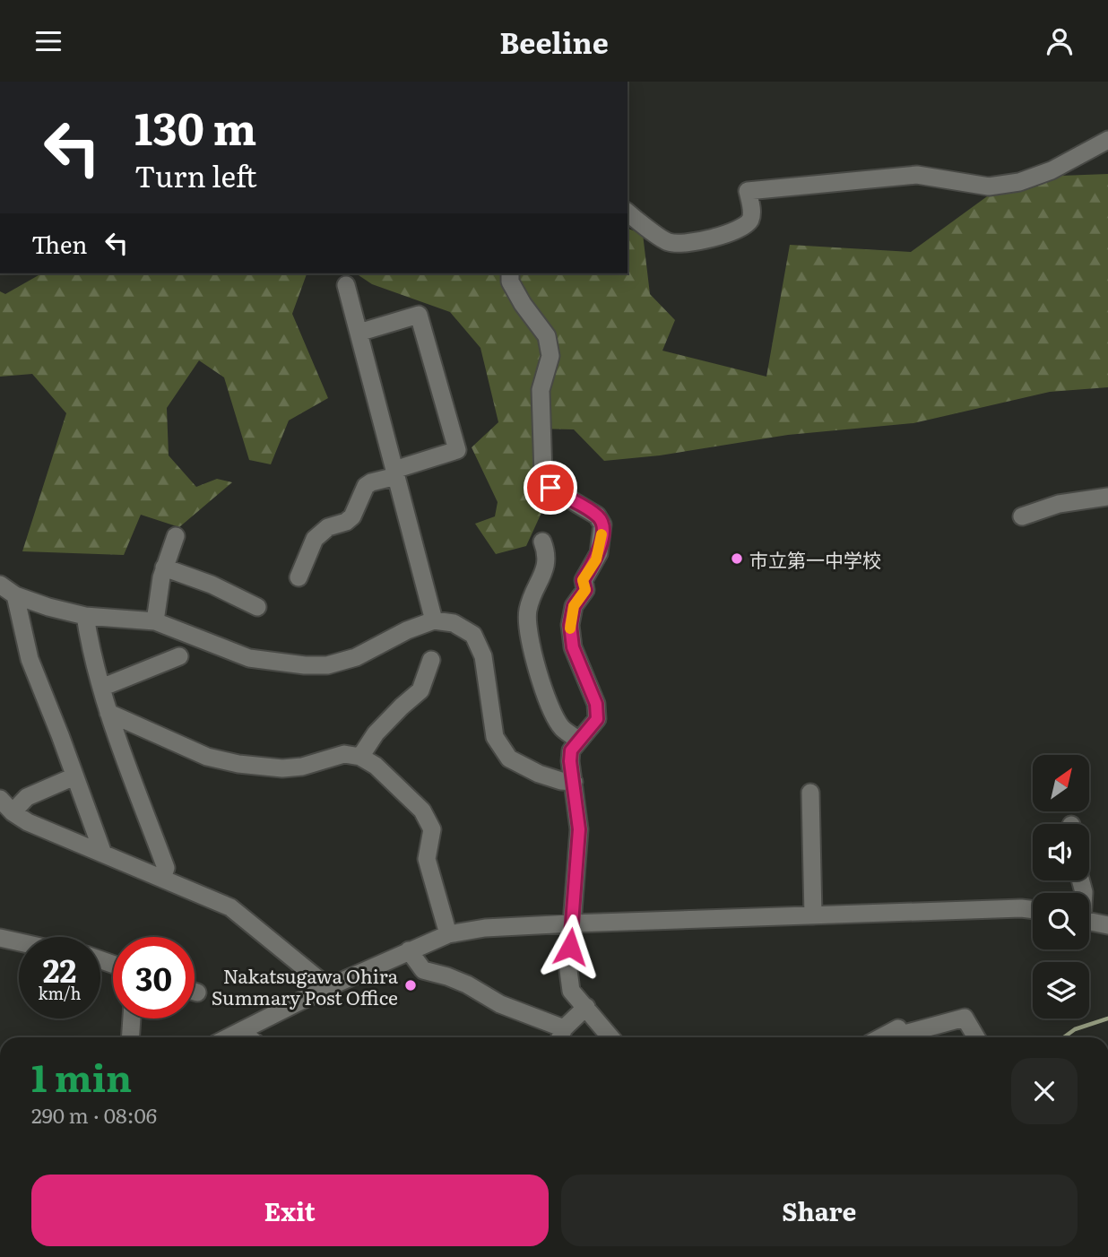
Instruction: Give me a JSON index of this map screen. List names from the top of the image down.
{
  "places": ["市立第一中学校", "Nakatsugawa Ohira Summary Post Office"],
  "north": "top right",
  "page": {
    "header": "Beeline",
    "turn": ["130 m", "Turn left"],
    "then": "Then",
    "speed": "22 km/h",
    "limit": "30",
    "heading": ["1 min", "290 m · 08:06"],
    "buttons": ["Exit", "Share"]
  }
}
